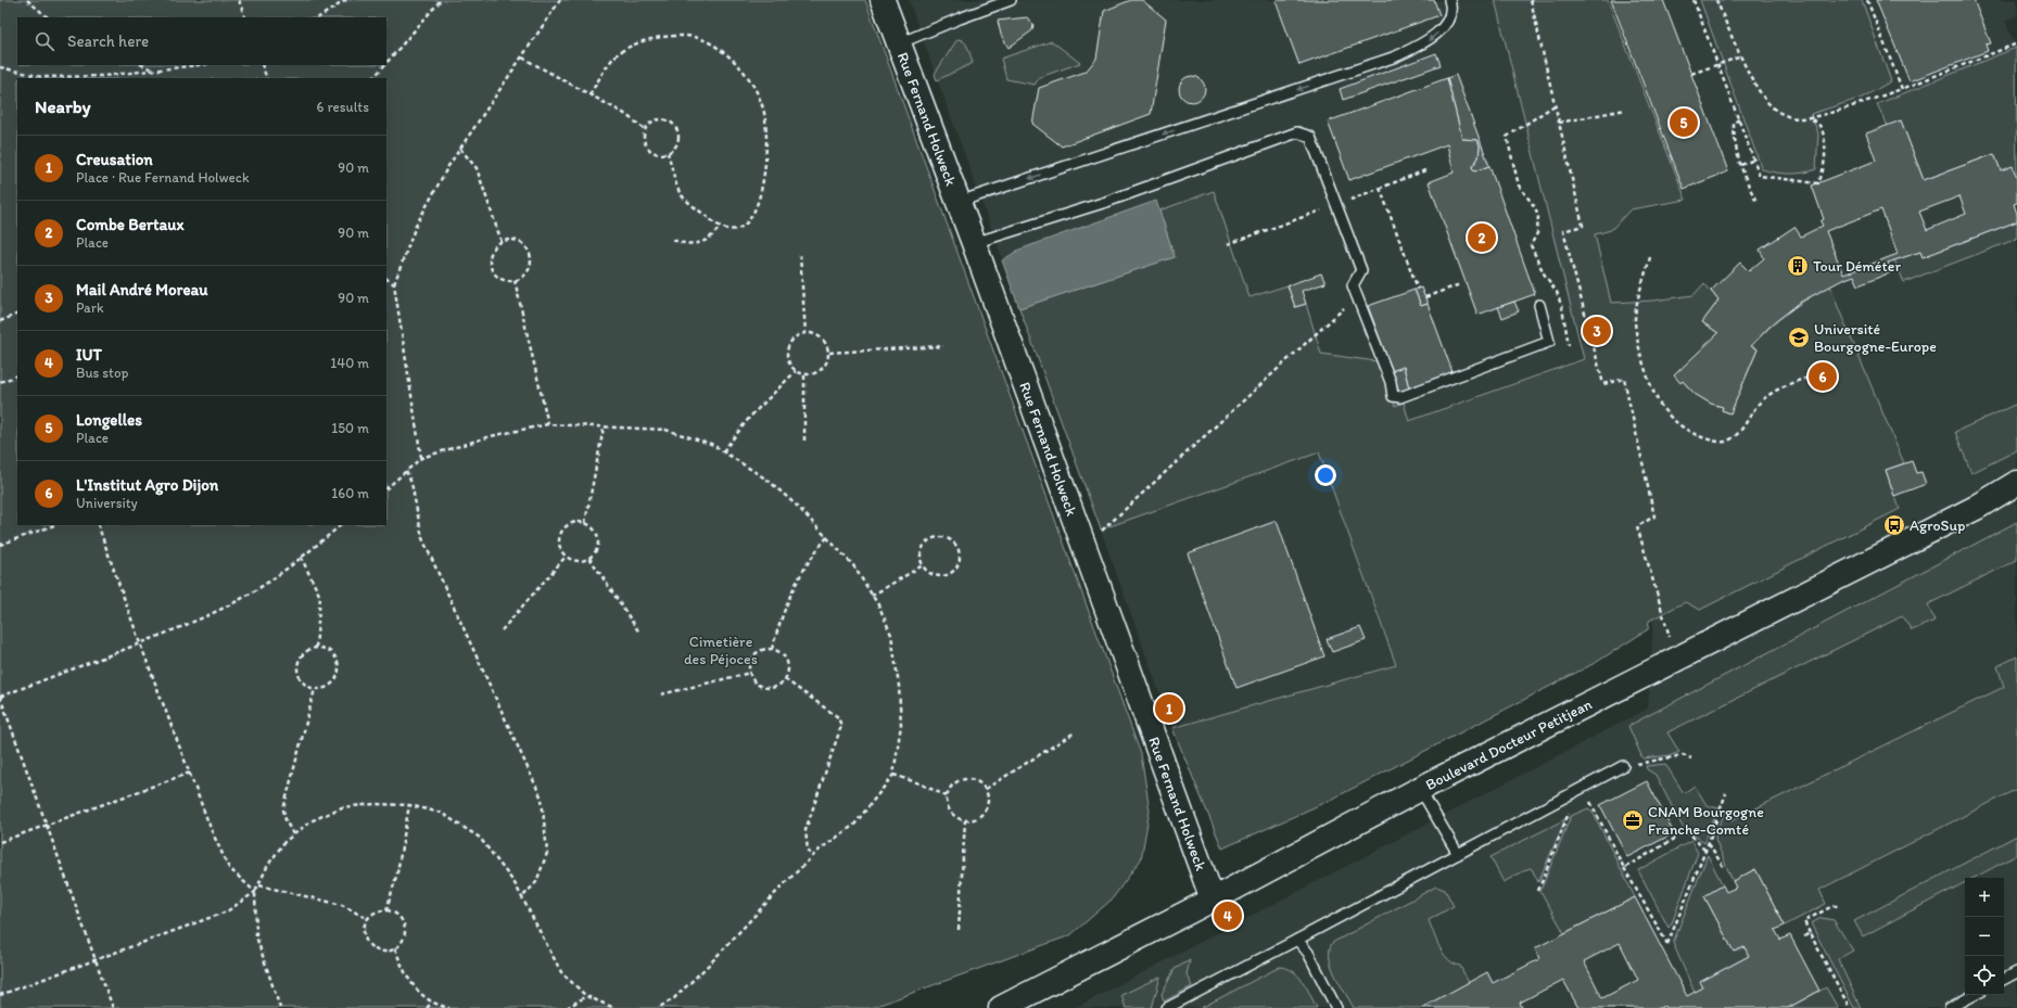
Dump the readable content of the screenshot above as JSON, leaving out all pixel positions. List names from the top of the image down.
{
  "streets": {
    "main road": ["Rue Fernand Holweck", "Boulevard Docteur Petitjean"]
  },
  "crossings": [
    ["Rue Fernand Holweck", "Boulevard Docteur Petitjean"]
  ],
  "parks": ["Cimetière des Péjoces"],
  "places": {
    "building": ["Tour Déméter"],
    "school or university": ["Université Bourgogne-Europe"],
    "bus stop": ["AgroSup"],
    "office": ["CNAM Bourgogne Franche-Comté"]
  },
  "page": {
    "search": "Search here",
    "heading": ["Nearby", "6 results"],
    "pins": [
      "5",
      "2",
      "3",
      "6",
      "1",
      "4"
    ],
    "list": [
      {
        "mark": "1",
        "name": "Creusation",
        "note": "Place · Rue Fernand Holweck",
        "value": "90 m"
      },
      {
        "mark": "2",
        "name": "Combe Bertaux",
        "note": "Place",
        "value": "90 m"
      },
      {
        "mark": "3",
        "name": "Mail André Moreau",
        "note": "Park",
        "value": "90 m"
      },
      {
        "mark": "4",
        "name": "IUT",
        "note": "Bus stop",
        "value": "140 m"
      },
      {
        "mark": "5",
        "name": "Longelles",
        "note": "Place",
        "value": "150 m"
      },
      {
        "mark": "6",
        "name": "L'Institut Agro Dijon",
        "note": "University",
        "value": "160 m"
      }
    ],
    "map_buttons": ["+", "−"]
  }
}
